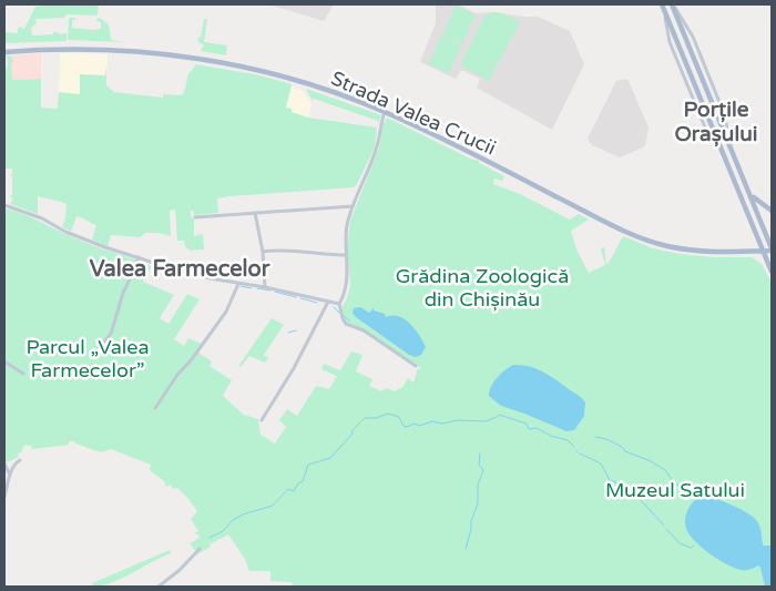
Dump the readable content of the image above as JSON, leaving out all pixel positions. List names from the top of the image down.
{
  "streets": {
    "main road": ["Strada Valea Crucii"]
  },
  "districts": ["Porțile Orașului", "Valea Farmecelor"],
  "parks": ["Grădina Zoologică din Chișinău", "Parcul „Valea Farmecelor”", "Muzeul Satului"]
}
